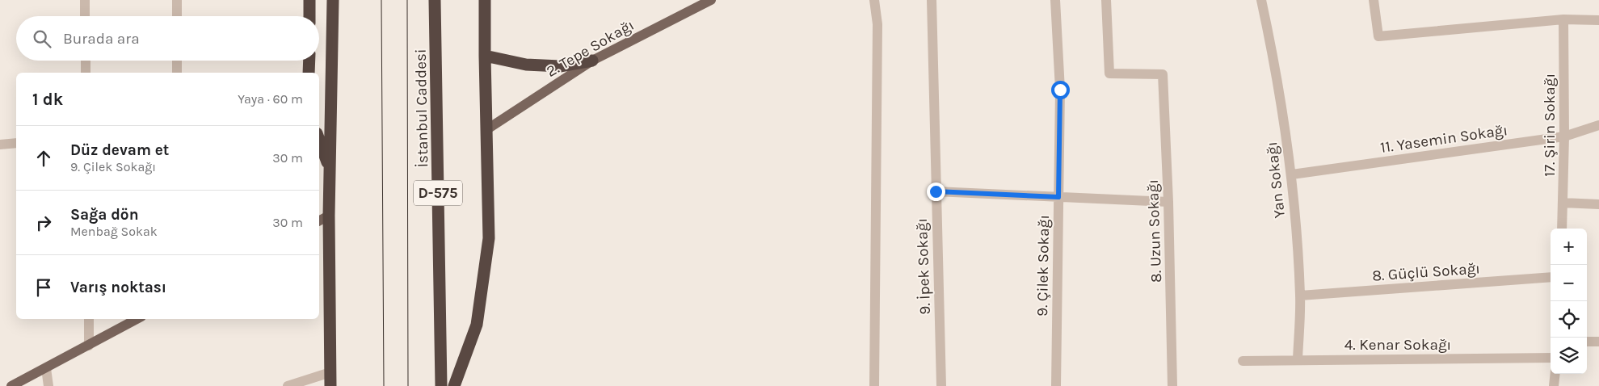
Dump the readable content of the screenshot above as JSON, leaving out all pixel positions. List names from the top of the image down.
{
  "streets": {
    "highway": ["İstanbul Caddesi", "D-575"],
    "main road": ["2. Tepe Sokağı"],
    "street": [
      "17. Şirin Sokağı",
      "11. Yasemin Sokağı",
      "Yan Sokağı",
      "8. Uzun Sokağı",
      "9. Çilek Sokağı",
      "9. İpek Sokağı",
      "8. Güçlü Sokağı",
      "4. Kenar Sokağı"
    ]
  },
  "crossings": [
    ["17. Şirin Sokağı", "11. Yasemin Sokağı"],
    ["11. Yasemin Sokağı", "Yan Sokağı"],
    ["Yan Sokağı", "8. Güçlü Sokağı"],
    ["Yan Sokağı", "4. Kenar Sokağı"]
  ],
  "page": {
    "search": "Burada ara",
    "heading": ["1 dk", "Yaya · 60 m"],
    "list": [
      ["Düz devam et", "9. Çilek Sokağı", "30 m"],
      ["Sağa dön", "Menbağ Sokak", "30 m"],
      "Varış noktası"
    ],
    "map_buttons": ["+", "−"]
  }
}
